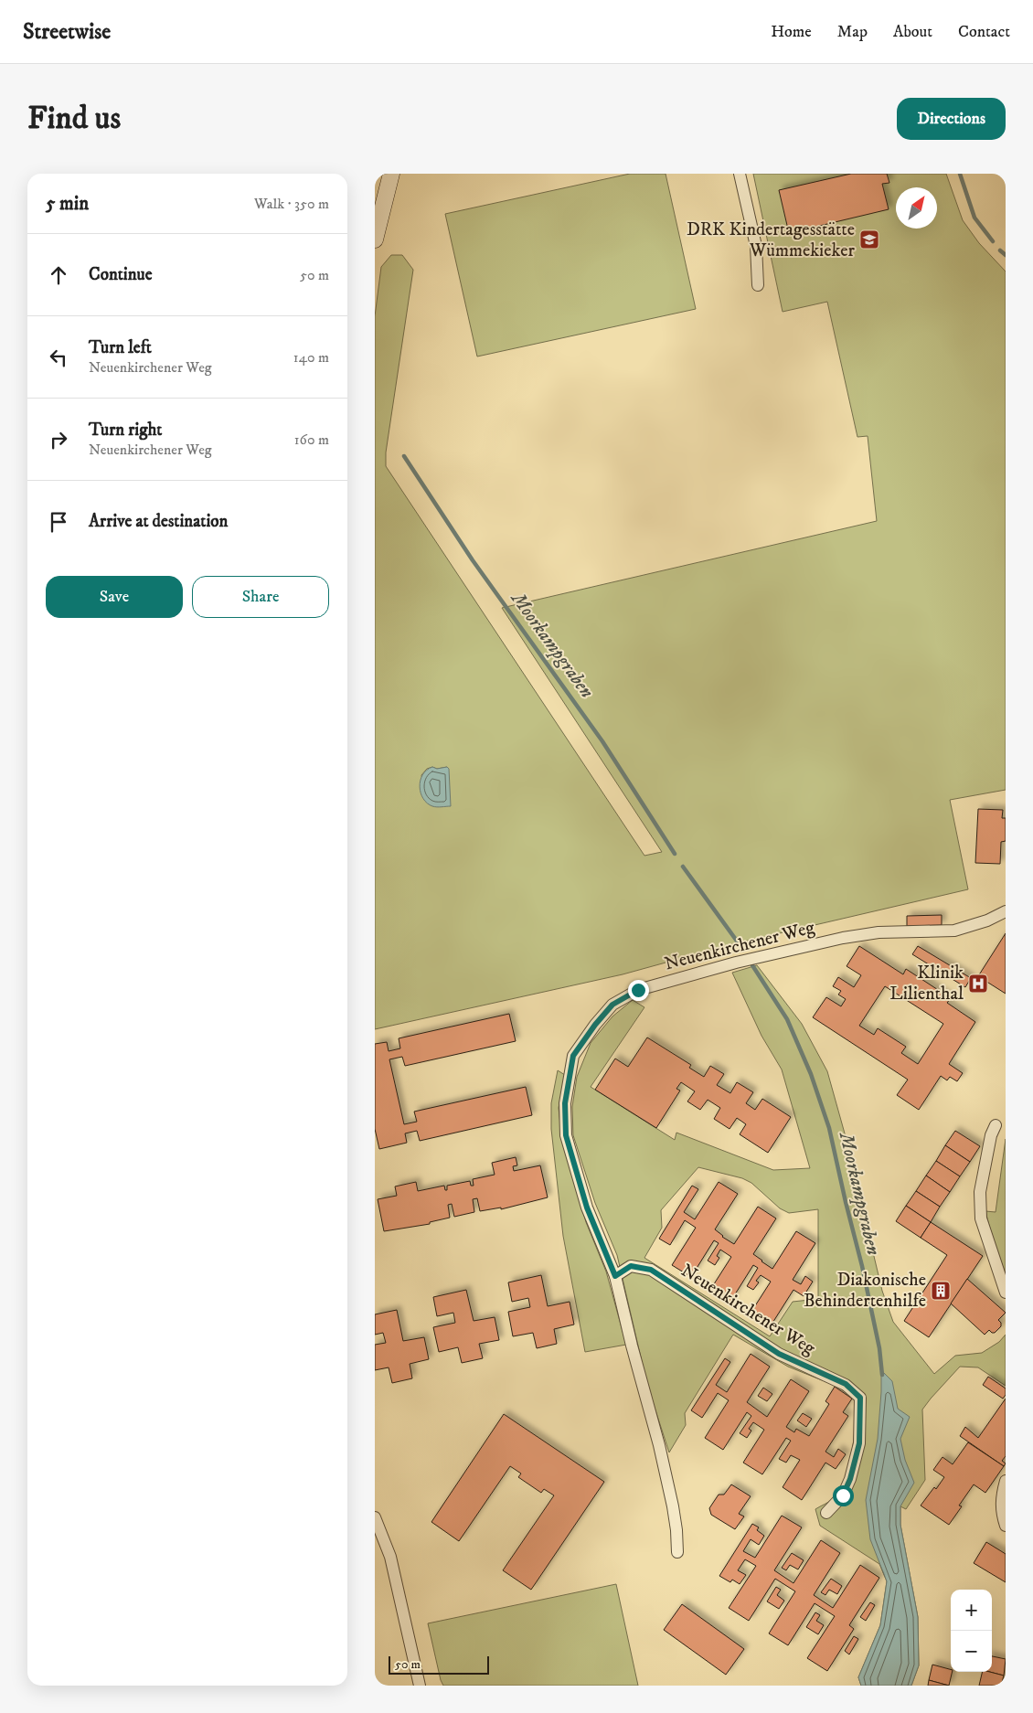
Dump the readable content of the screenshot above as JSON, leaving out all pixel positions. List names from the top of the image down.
{
  "streets": {
    "street": ["Neuenkirchener Weg"]
  },
  "water": ["Moorkampgraben"],
  "places": {
    "school or university": ["DRK Kindertagesstätte Wümmekieker"],
    "hospital": ["Klinik Lilienthal"],
    "building": ["Diakonische Behindertenhilfe"]
  },
  "scale_bar": "50 m",
  "north": "top right",
  "page": {
    "header": "Streetwise",
    "nav": [
      "Home",
      "Map",
      "About",
      "Contact"
    ],
    "buttons": [
      "Directions",
      ["Save", "Share"]
    ],
    "title": "Find us",
    "heading": ["5 min", "Walk · 350 m"],
    "list": [
      ["Continue", "50 m"],
      ["Turn left", "Neuenkirchener Weg", "140 m"],
      ["Turn right", "Neuenkirchener Weg", "160 m"],
      "Arrive at destination"
    ],
    "map_buttons": ["+", "−"],
    "scale": "50 m"
  }
}
